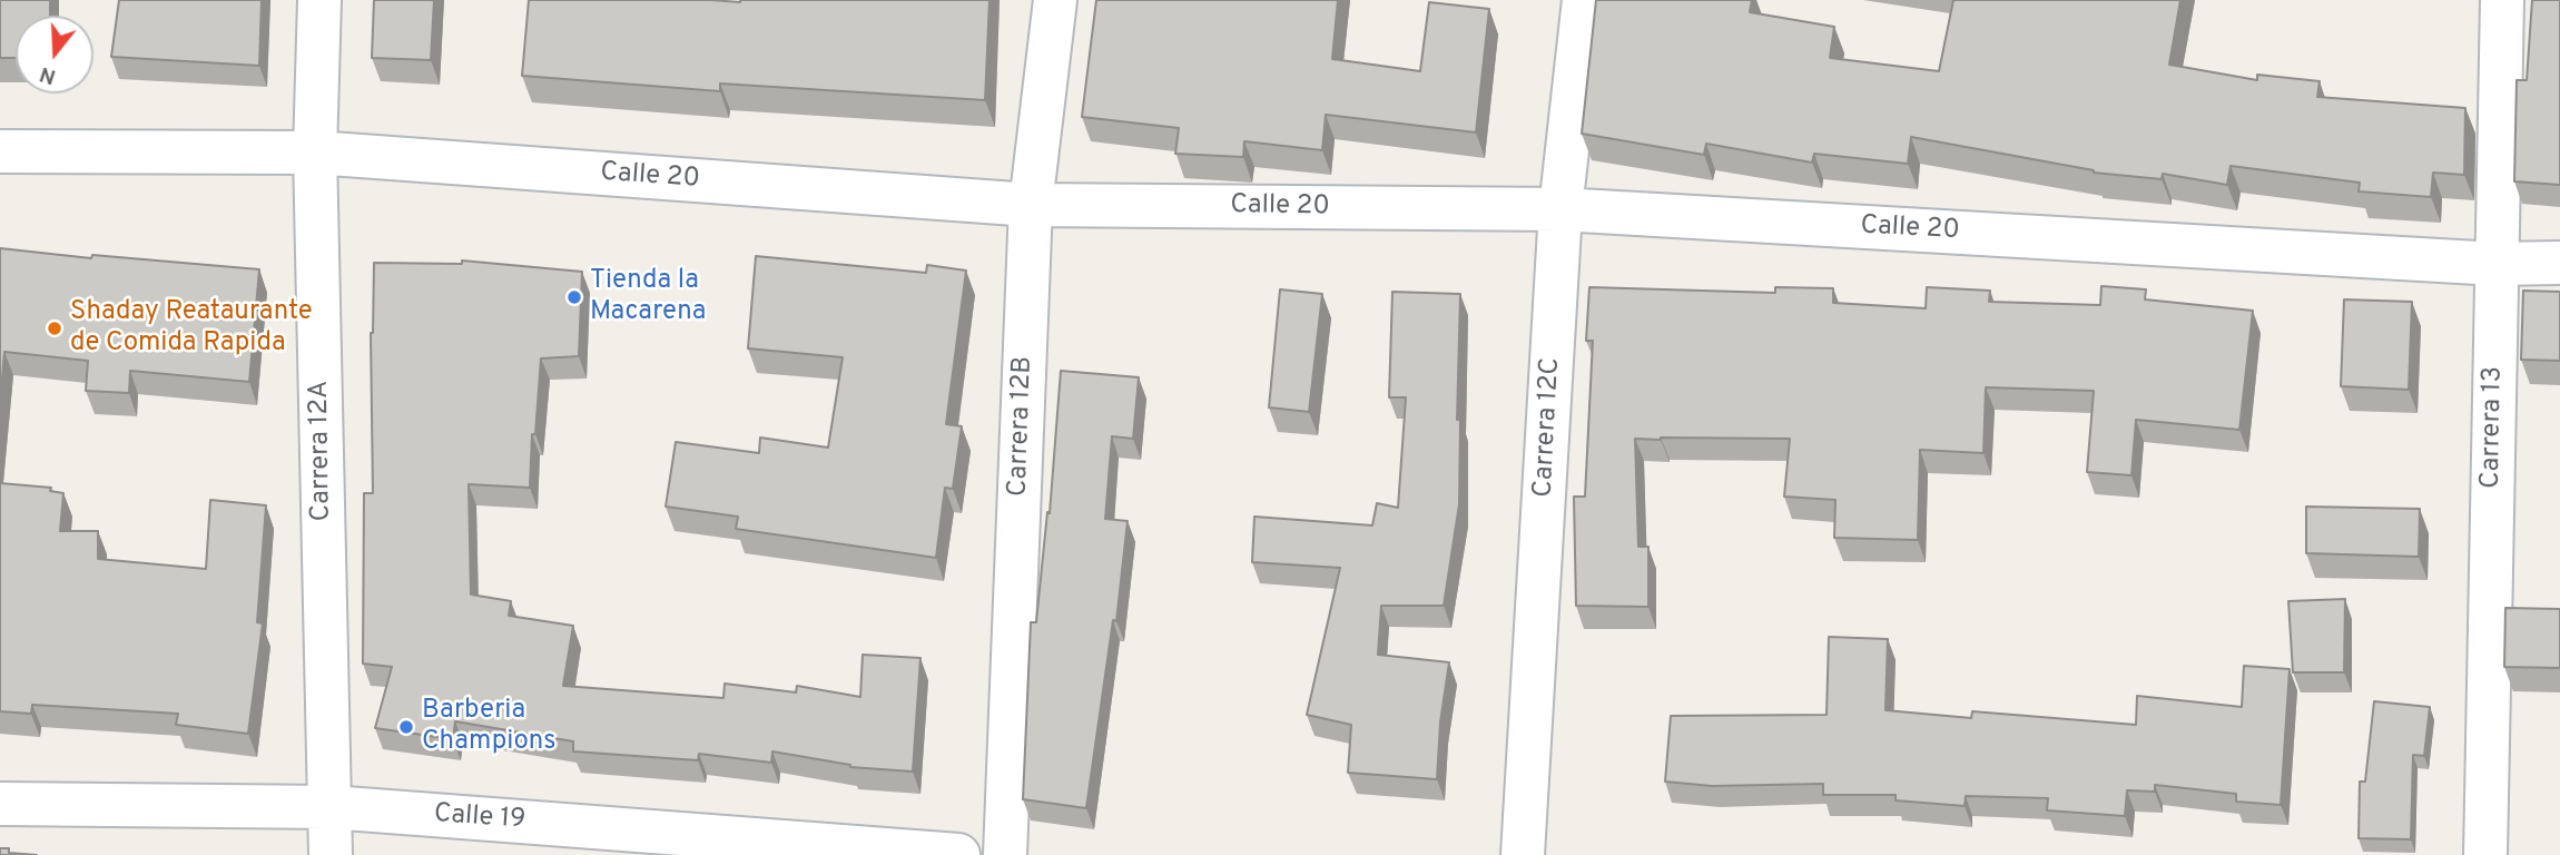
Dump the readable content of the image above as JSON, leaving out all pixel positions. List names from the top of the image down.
{
  "streets": {
    "street": [
      "Calle 20",
      "Carrera 12B",
      "Carrera 12C",
      "Carrera 13",
      "Carrera 12A",
      "Calle 19"
    ]
  },
  "crossings": [
    ["Calle 20", "Carrera 12B"],
    ["Calle 20", "Carrera 12C"],
    ["Calle 20", "Carrera 13"],
    ["Calle 20", "Carrera 12A"],
    ["Carrera 12A", "Calle 19"]
  ],
  "places": ["Tienda la Macarena", "Shaday Reataurante de Comida Rapida", "Barberia Champions"],
  "north": "bottom"
}
